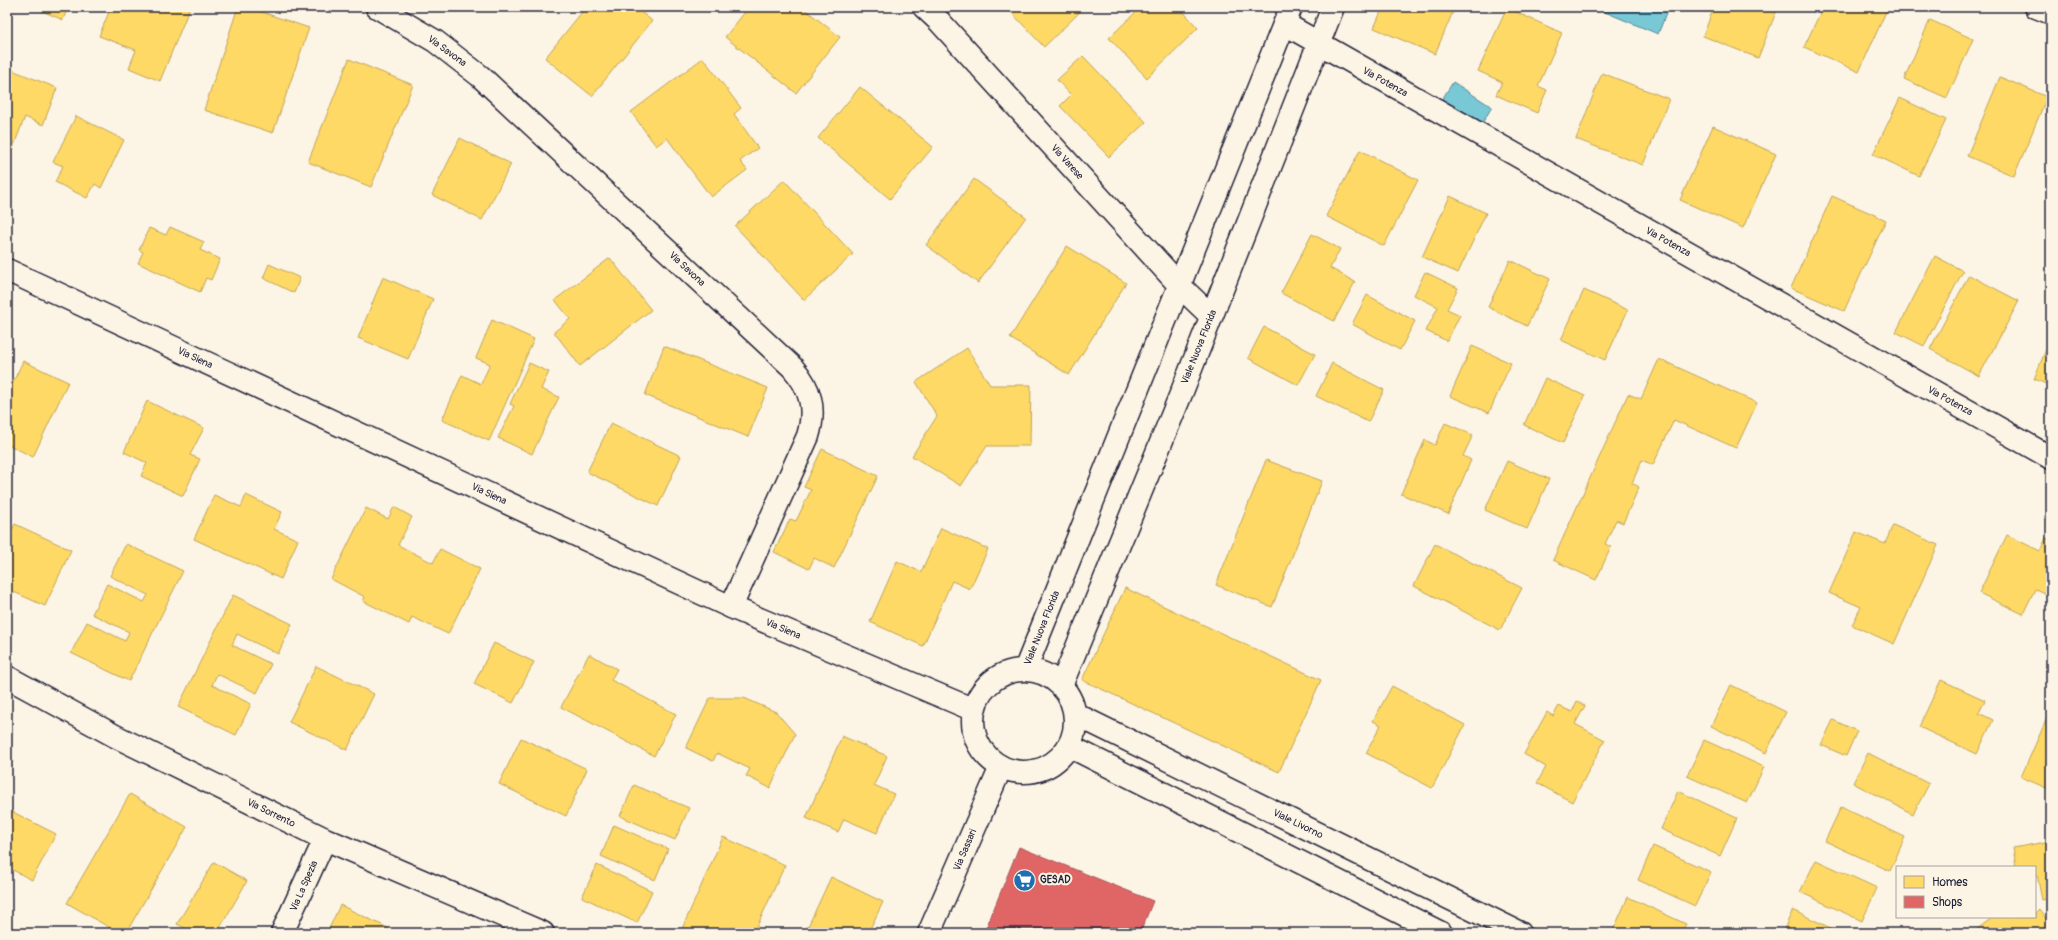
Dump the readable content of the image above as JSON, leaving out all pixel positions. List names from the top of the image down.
{
  "streets": {
    "street": [
      "Via Savona",
      "Via Potenza",
      "Via Varese",
      "Viale Nuova Florida",
      "Via Siena",
      "Via Sorrento",
      "Viale Livorno",
      "Via Sassari",
      "Via La Spezia"
    ]
  },
  "crossings": [
    ["Via Savona", "Via Siena"],
    ["Via Potenza", "Viale Nuova Florida"],
    ["Via Varese", "Viale Nuova Florida"],
    ["Viale Nuova Florida", "Via Siena"],
    ["Viale Nuova Florida", "Viale Livorno"],
    ["Viale Nuova Florida", "Via Sassari"],
    ["Via Siena", "Viale Livorno"],
    ["Via Siena", "Via Sassari"],
    ["Via Sorrento", "Via La Spezia"],
    ["Viale Livorno", "Via Sassari"]
  ],
  "places": {
    "supermarket": ["GESAD"]
  },
  "legend": ["Homes", "Shops"]
}
